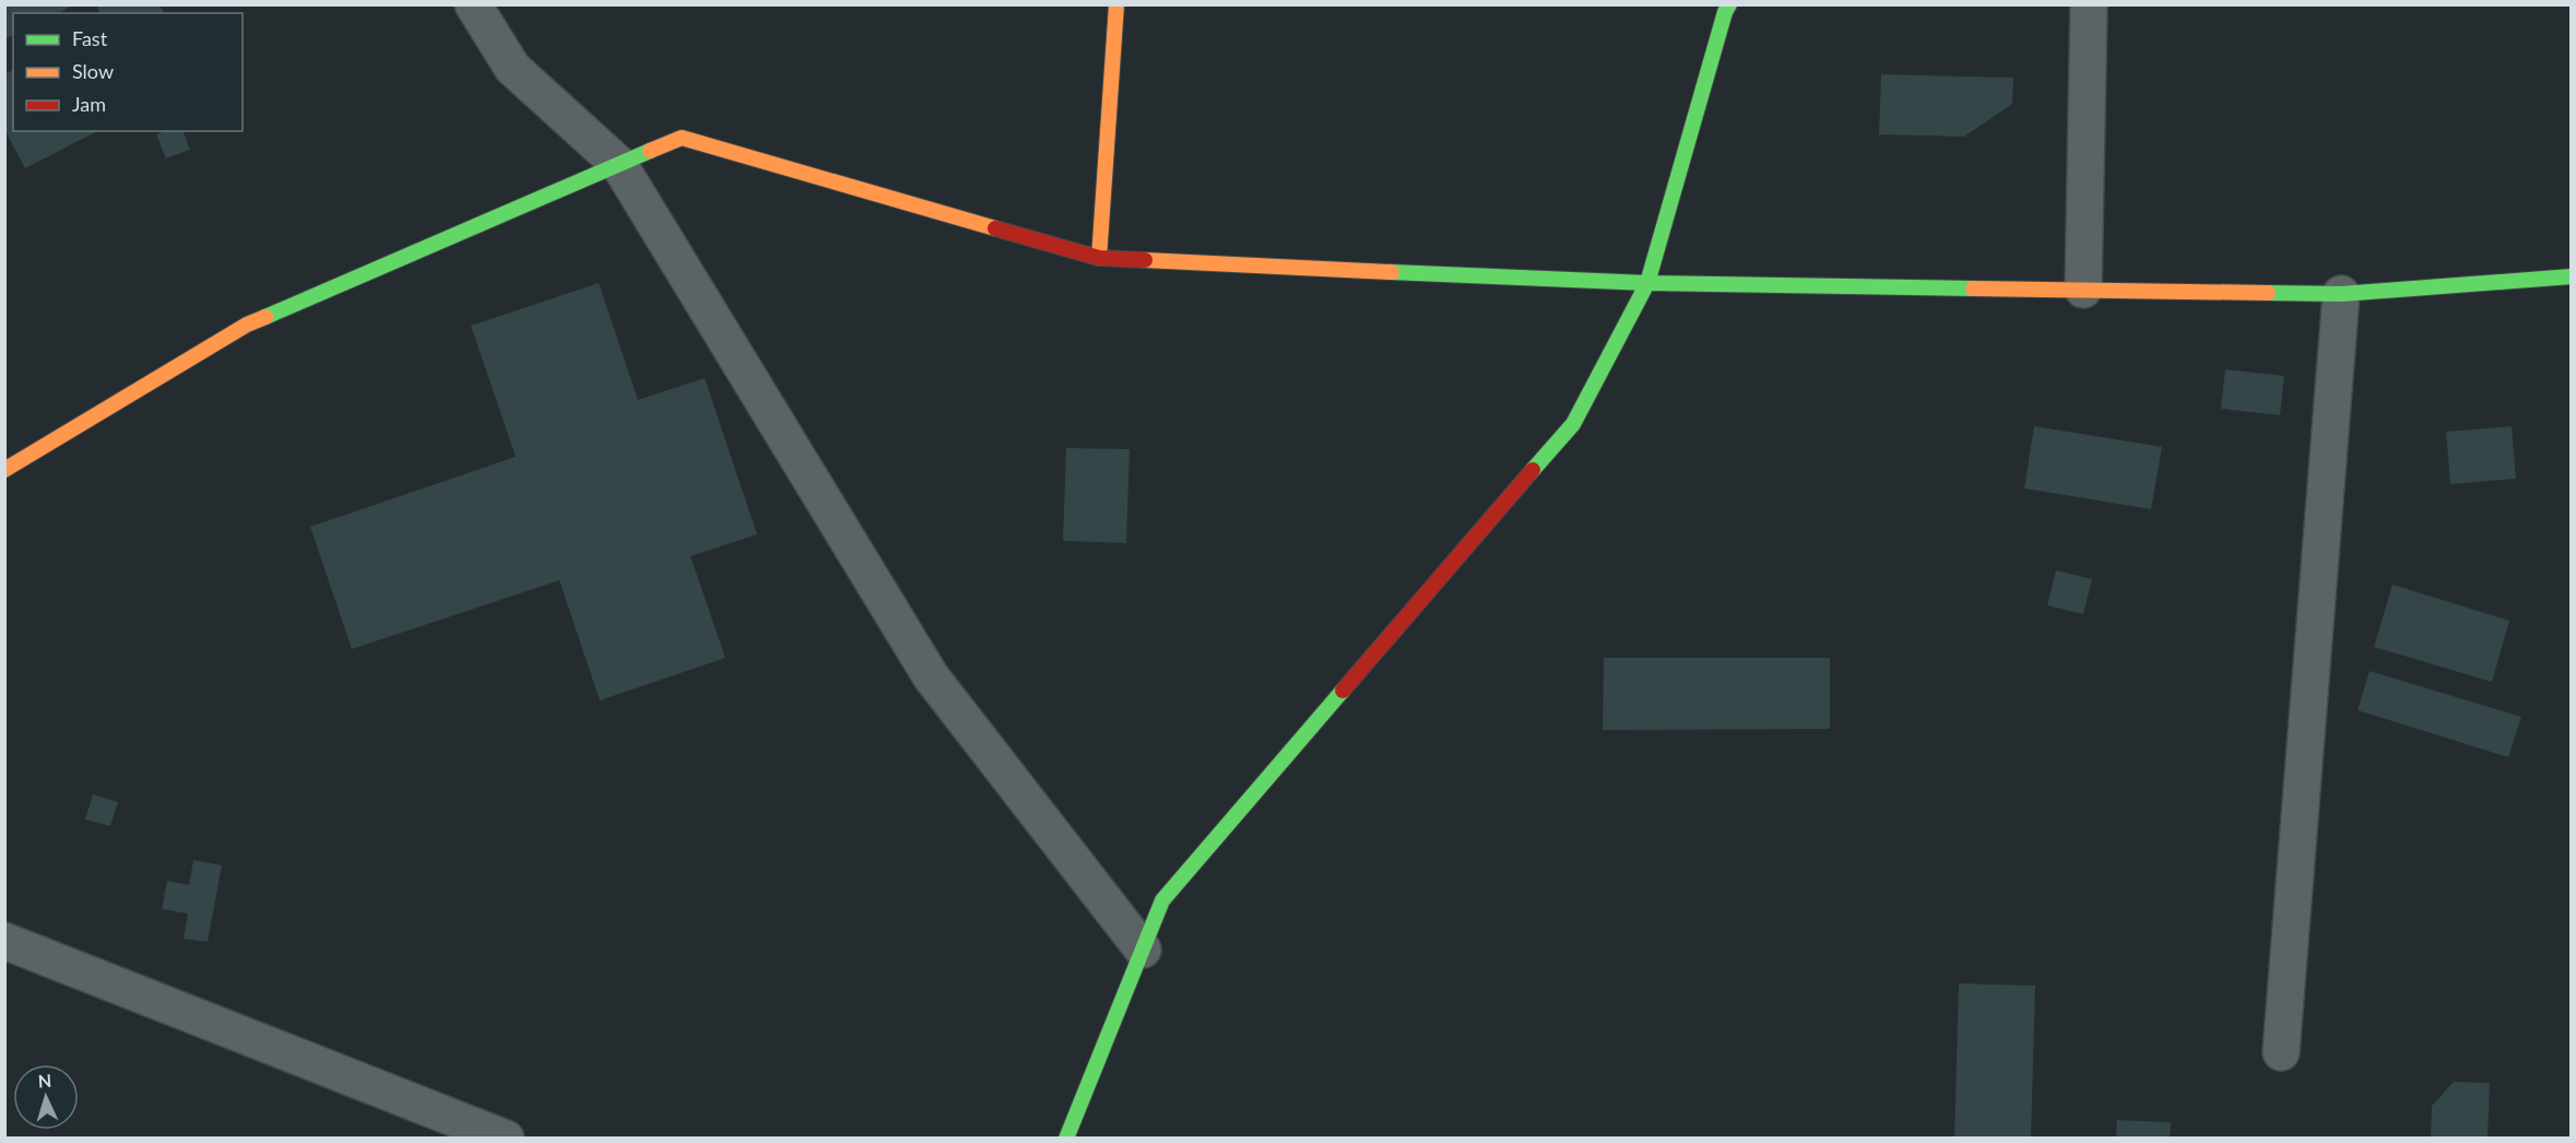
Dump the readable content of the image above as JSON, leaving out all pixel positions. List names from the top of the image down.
{
  "legend": ["Fast", "Slow", "Jam"],
  "north": "top"
}
